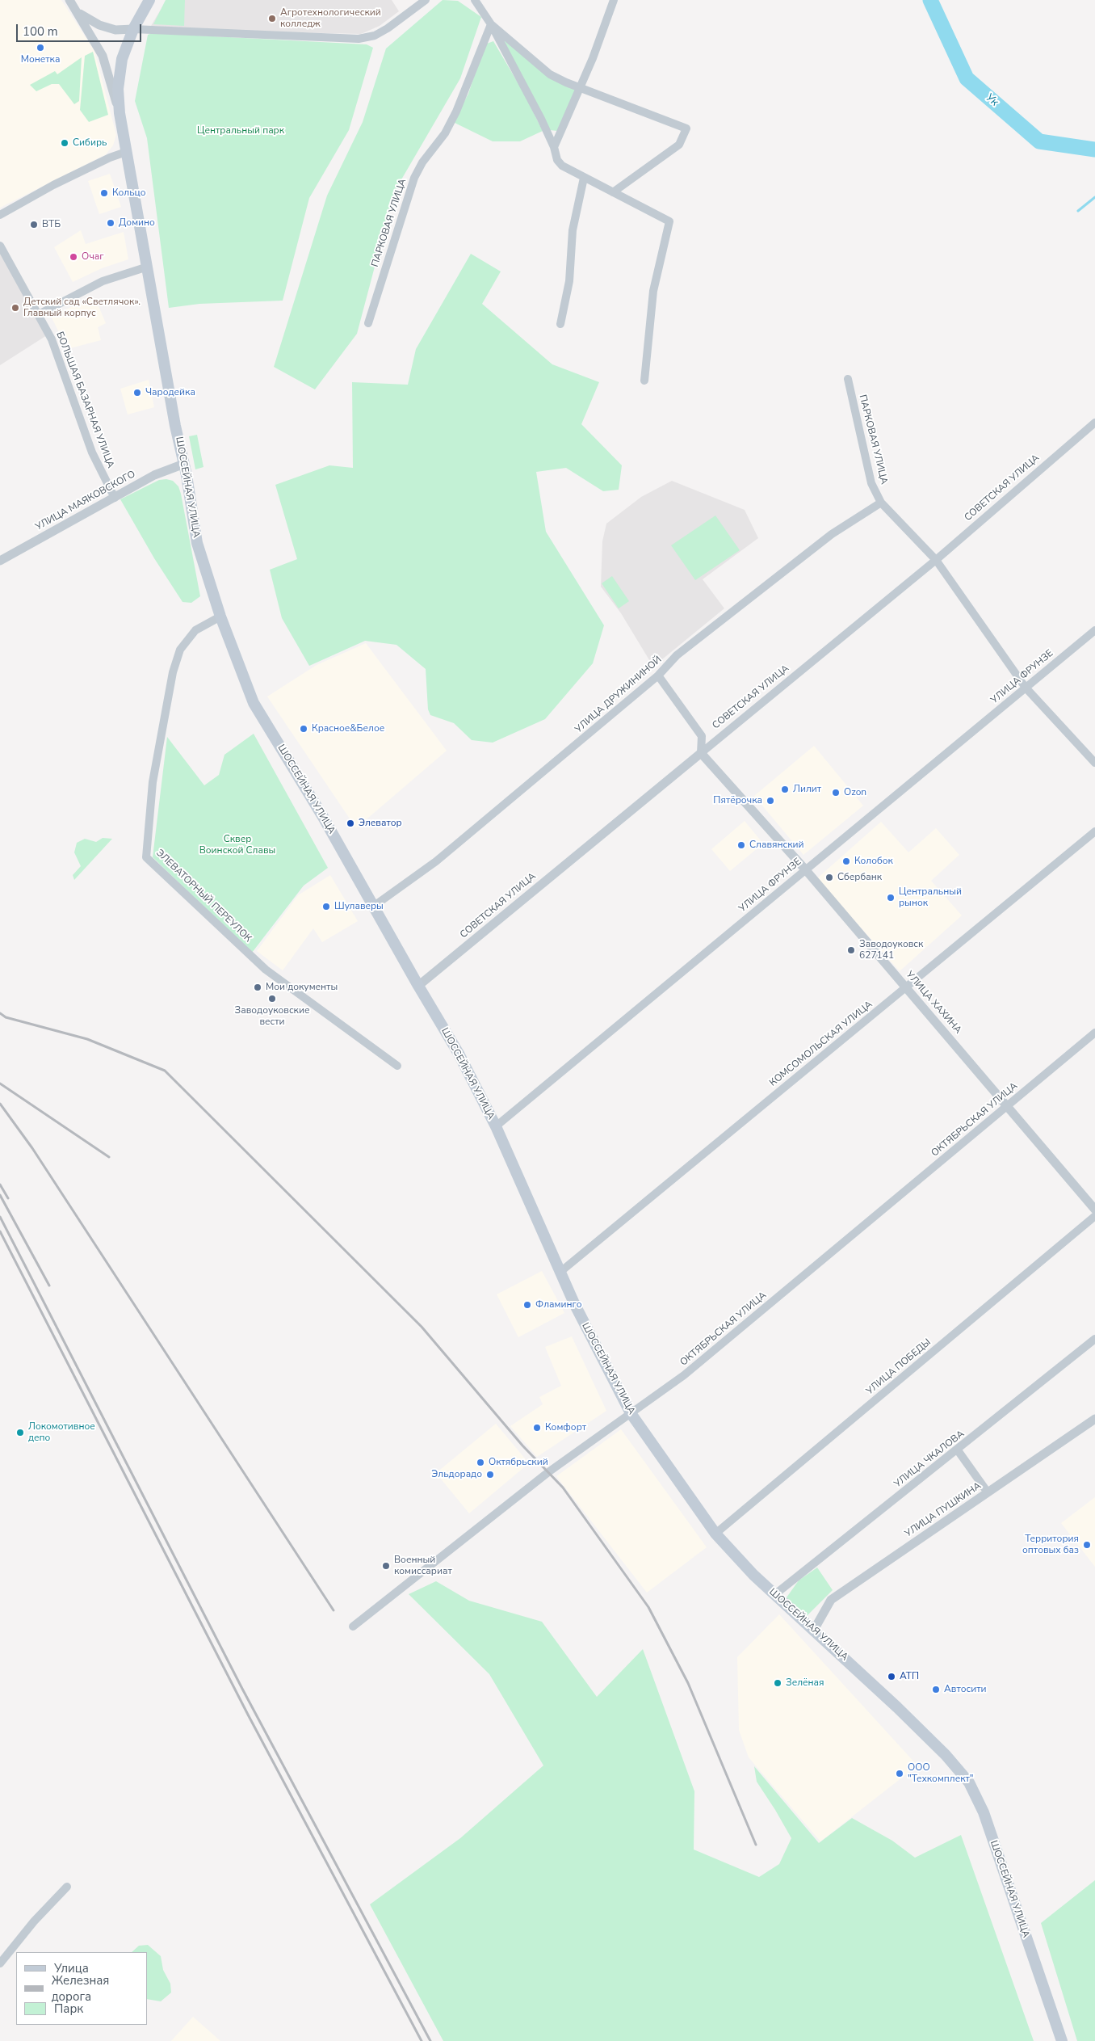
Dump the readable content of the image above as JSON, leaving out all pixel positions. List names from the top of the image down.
{
  "streets": {
    "main road": ["ШОССЕЙНАЯ УЛИЦА"],
    "street": [
      "ПАРКОВАЯ УЛИЦА",
      "БОЛЬШАЯ БАЗАРНАЯ УЛИЦА",
      "СОВЕТСКАЯ УЛИЦА",
      "УЛИЦА МАЯКОВСКОГО",
      "УЛИЦА ФРУНЗЕ",
      "УЛИЦА ДРУЖИНИНОЙ",
      "ЭЛЕВАТОРНЫЙ ПЕРЕУЛОК",
      "УЛИЦА ХАХИНА",
      "КОМСОМОЛЬСКАЯ УЛИЦА",
      "ОКТЯБРЬСКАЯ УЛИЦА",
      "УЛИЦА ПОБЕДЫ",
      "УЛИЦА ЧКАЛОВА",
      "УЛИЦА ПУШКИНА"
    ]
  },
  "crossings": [
    ["ПАРКОВАЯ УЛИЦА", "СОВЕТСКАЯ УЛИЦА"],
    ["ПАРКОВАЯ УЛИЦА", "УЛИЦА ФРУНЗЕ"],
    ["ПАРКОВАЯ УЛИЦА", "УЛИЦА ДРУЖИНИНОЙ"],
    ["БОЛЬШАЯ БАЗАРНАЯ УЛИЦА", "УЛИЦА МАЯКОВСКОГО"],
    ["ШОССЕЙНАЯ УЛИЦА", "СОВЕТСКАЯ УЛИЦА"],
    ["ШОССЕЙНАЯ УЛИЦА", "УЛИЦА МАЯКОВСКОГО"],
    ["ШОССЕЙНАЯ УЛИЦА", "УЛИЦА ФРУНЗЕ"],
    ["ШОССЕЙНАЯ УЛИЦА", "УЛИЦА ДРУЖИНИНОЙ"],
    ["ШОССЕЙНАЯ УЛИЦА", "ЭЛЕВАТОРНЫЙ ПЕРЕУЛОК"],
    ["ШОССЕЙНАЯ УЛИЦА", "КОМСОМОЛЬСКАЯ УЛИЦА"],
    ["ШОССЕЙНАЯ УЛИЦА", "ОКТЯБРЬСКАЯ УЛИЦА"],
    ["ШОССЕЙНАЯ УЛИЦА", "УЛИЦА ПОБЕДЫ"],
    ["ШОССЕЙНАЯ УЛИЦА", "УЛИЦА ЧКАЛОВА"],
    ["ШОССЕЙНАЯ УЛИЦА", "УЛИЦА ПУШКИНА"],
    ["СОВЕТСКАЯ УЛИЦА", "УЛИЦА ХАХИНА"],
    ["УЛИЦА ФРУНЗЕ", "УЛИЦА ХАХИНА"],
    ["УЛИЦА ХАХИНА", "КОМСОМОЛЬСКАЯ УЛИЦА"],
    ["УЛИЦА ХАХИНА", "ОКТЯБРЬСКАЯ УЛИЦА"]
  ],
  "water": ["Ук"],
  "parks": ["Центральный парк", "Сквер Воинской Славы"],
  "places": [
    "Агротехнологический колледж",
    "Монетка",
    "Сибирь",
    "Кольцо",
    "Домино",
    "ВТБ",
    "Очаг",
    "Детский сад «Светлячок». Главный корпус",
    "Чародейка",
    "Красное&Белое",
    "Лилит",
    "Ozon",
    "Пятёрочка",
    "Элеватор",
    "Славянский",
    "Колобок",
    "Сбербанк",
    "Центральный рынок",
    "Шулаверы",
    "Заводоуковск 627141",
    "Мои документы",
    "Заводоуковские вести",
    "Фламинго",
    "Комфорт",
    "Локомотивное депо",
    "Октябрьский",
    "Эльдорадо",
    "Территория оптовых баз",
    "Военный комиссариат",
    "АТП",
    "Зелёная",
    "Автосити",
    "ООО \"Техкомплект\""
  ],
  "legend": ["Улица", "Железная дорога", "Парк"],
  "scale_bar": "100 m"
}
